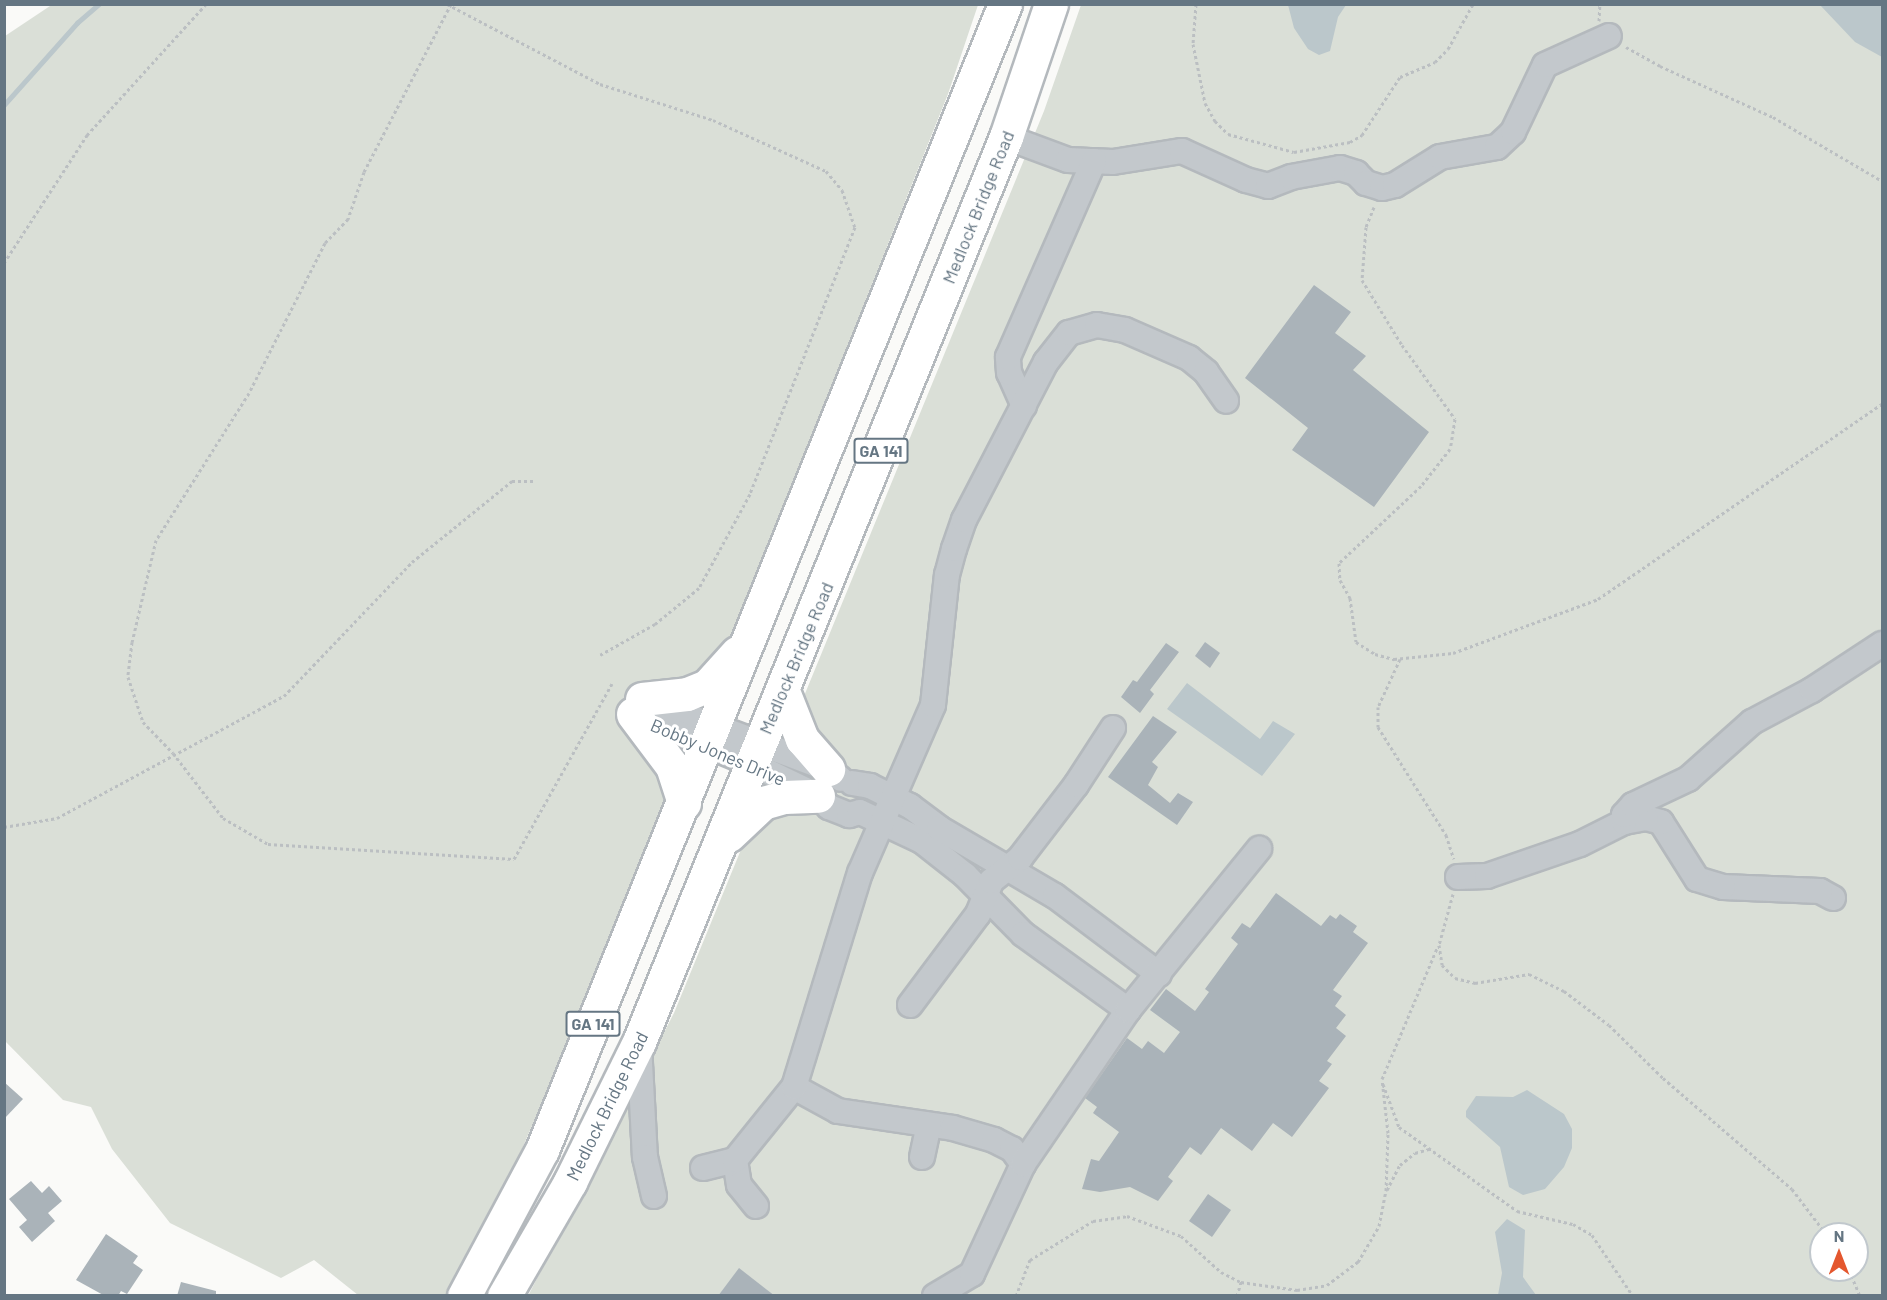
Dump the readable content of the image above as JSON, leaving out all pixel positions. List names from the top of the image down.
{
  "streets": {
    "highway": ["Medlock Bridge Road", "GA 141"],
    "lane": ["Bobby Jones Drive"]
  },
  "crossings": [
    ["Medlock Bridge Road", "Bobby Jones Drive"],
    ["GA 141", "Bobby Jones Drive"]
  ],
  "north": "top"
}
